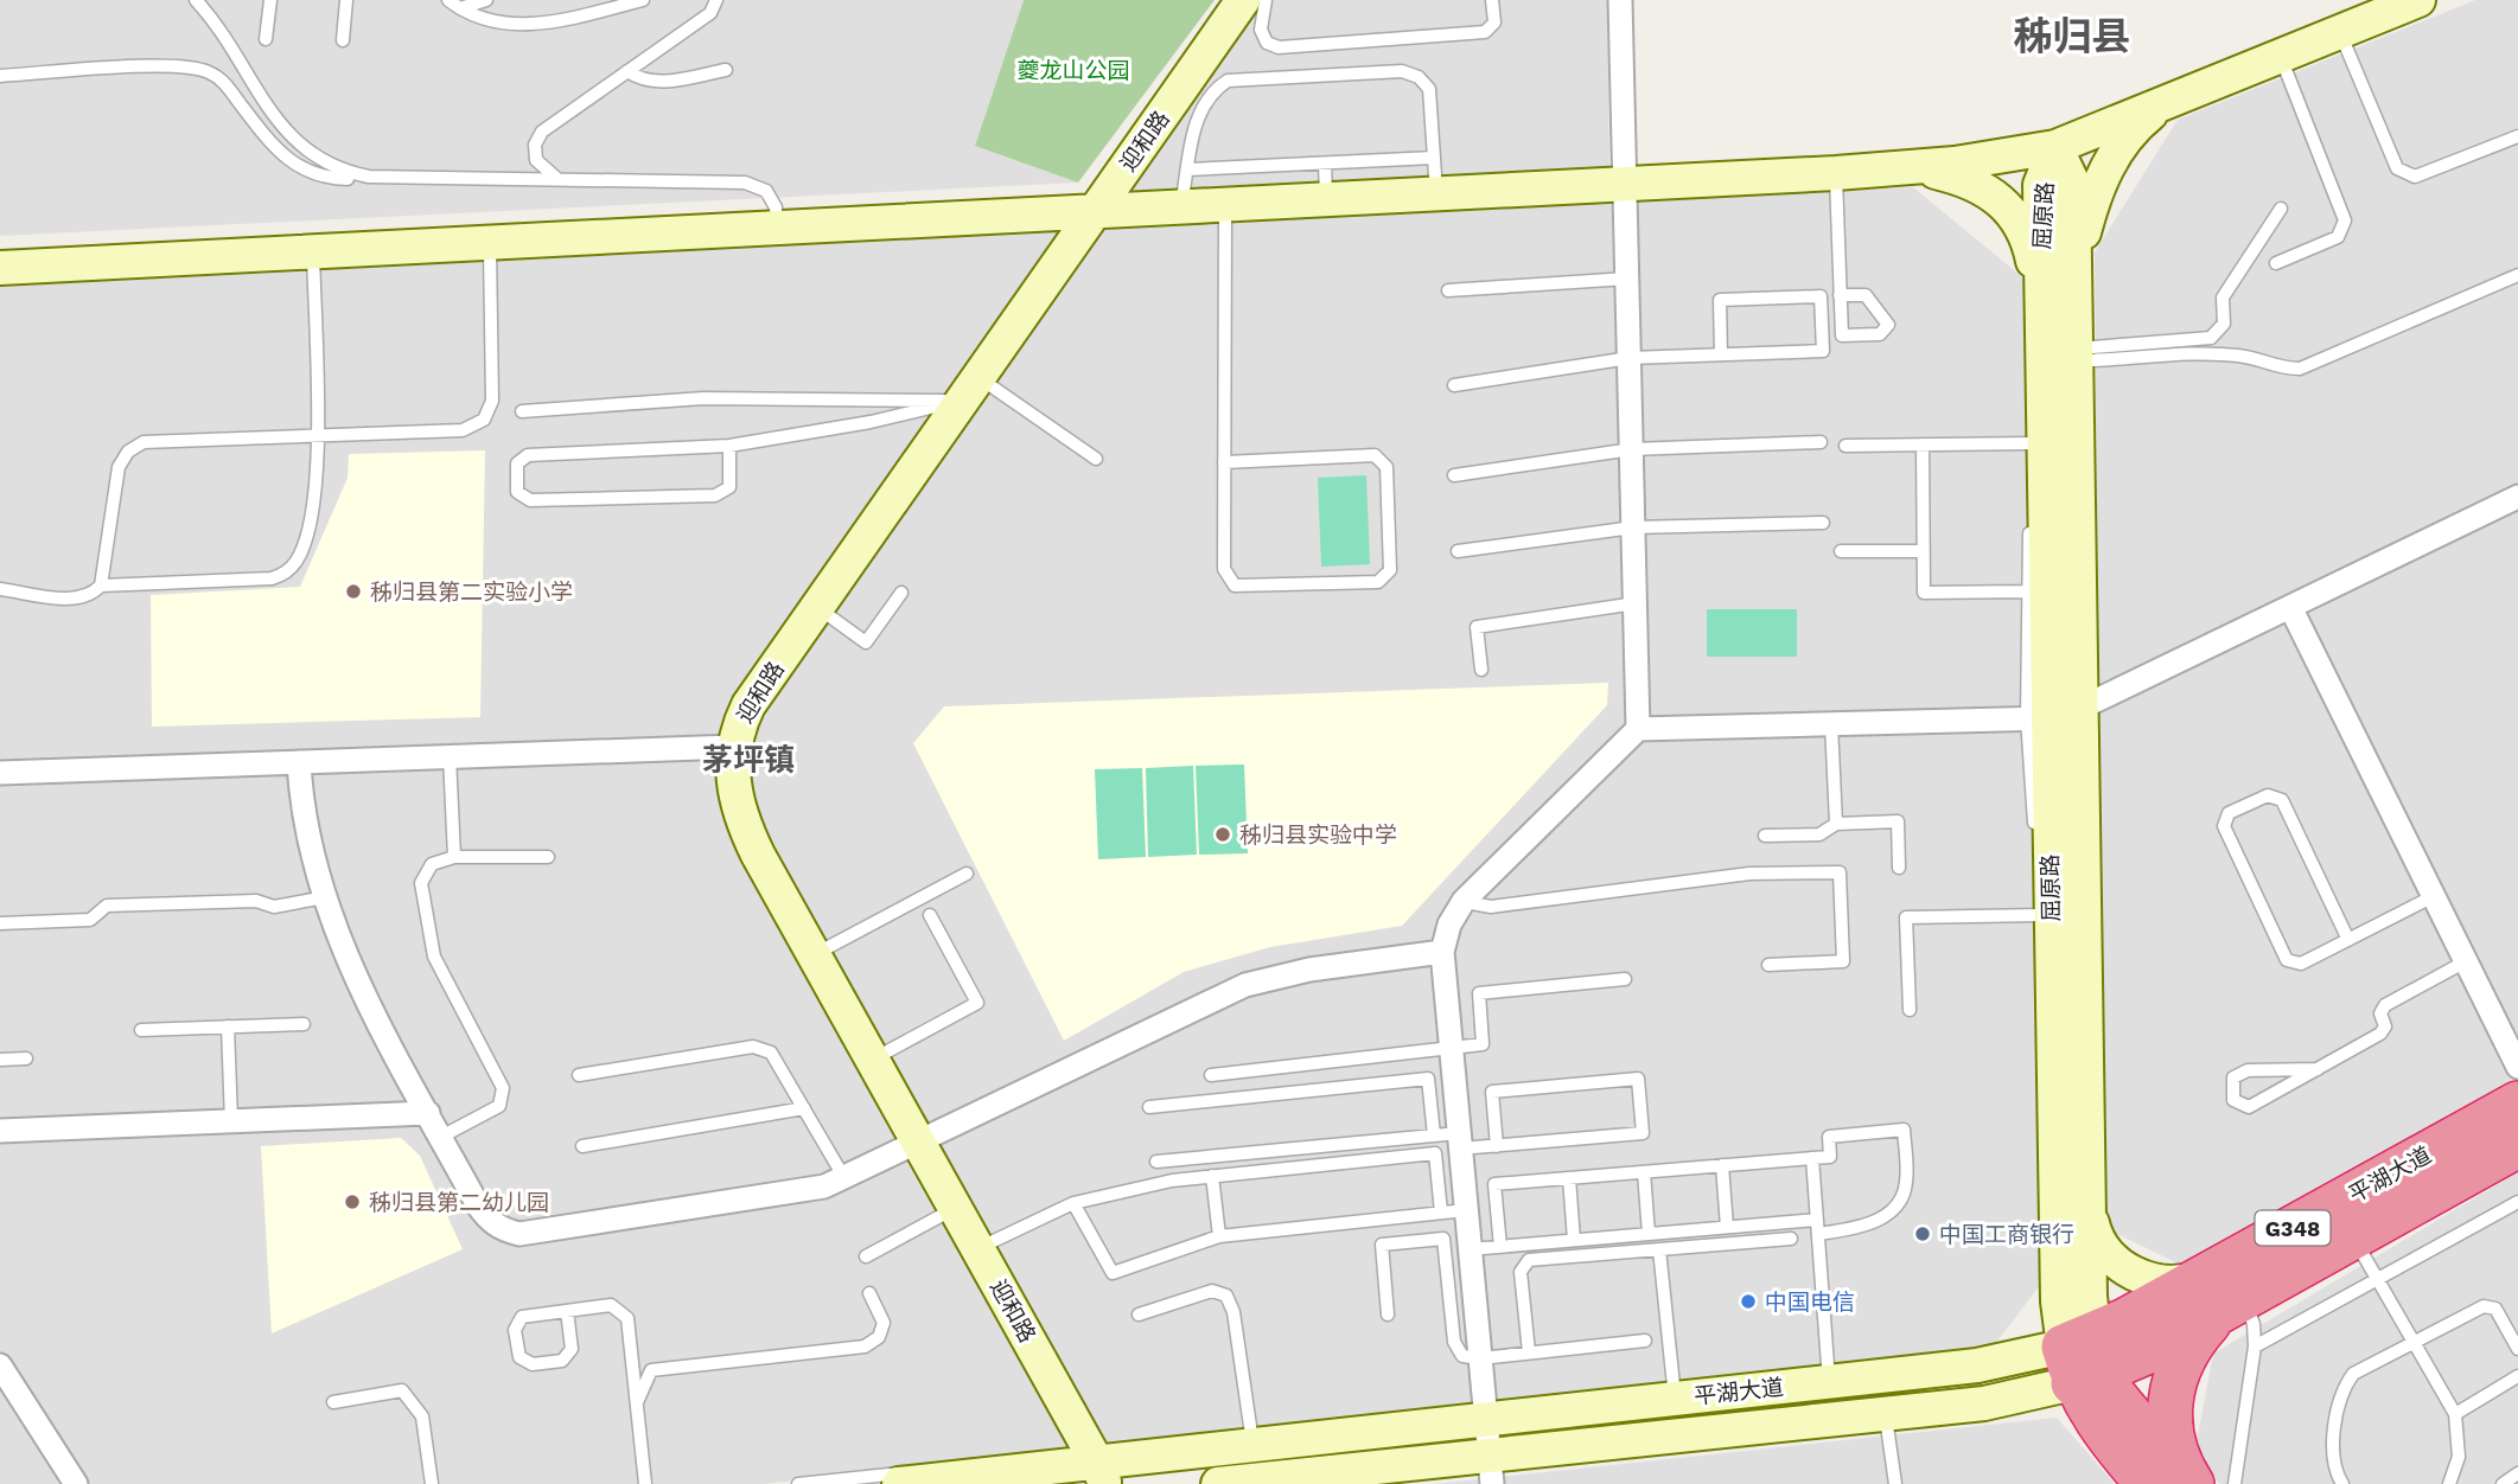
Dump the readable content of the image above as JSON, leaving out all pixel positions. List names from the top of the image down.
{
  "streets": {
    "highway": ["屈原路", "平湖大道", "G348"],
    "main road": ["迎和路"]
  },
  "crossings": [
    ["迎和路", "平湖大道"],
    ["屈原路", "平湖大道"]
  ],
  "districts": ["秭归县", "茅坪镇"],
  "parks": ["夔龙山公园"],
  "places": [
    "秭归县第二实验小学",
    "秭归县实验中学",
    "秭归县第二幼儿园",
    "中国工商银行",
    "中国电信"
  ]
}
